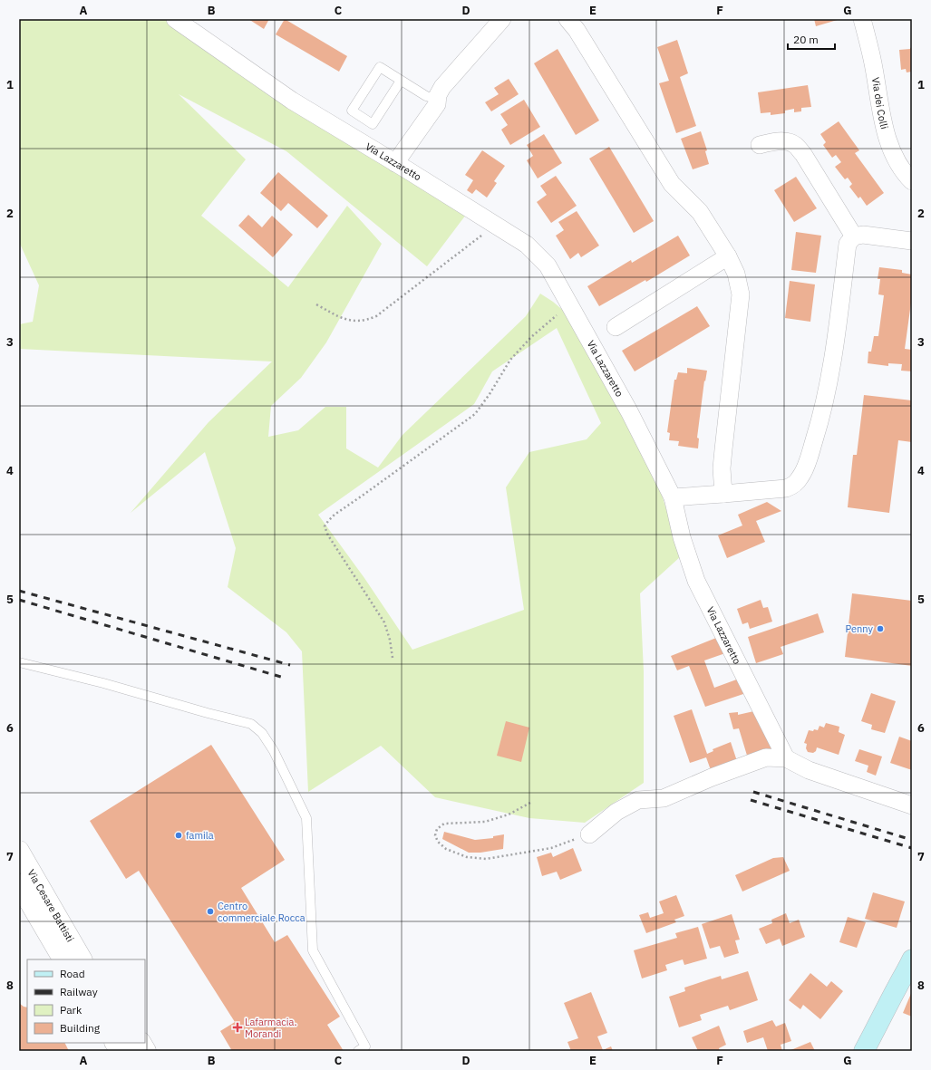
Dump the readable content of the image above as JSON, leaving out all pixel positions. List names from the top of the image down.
{
  "streets": {
    "street": ["Via dei Colli", "Via Lazzaretto", "Via Cesare Battisti"]
  },
  "places": {
    "other": ["Penny", "famila", "Centro commerciale Rocca"],
    "health": ["Lafarmacia. Morandi"]
  },
  "legend": [
    "Road",
    "Railway",
    "Park",
    "Building"
  ],
  "scale_bar": "20 m",
  "grid": {
    "columns": [
      "A",
      "B",
      "C",
      "D",
      "E",
      "F",
      "G"
    ],
    "rows": [
      "1",
      "2",
      "3",
      "4",
      "5",
      "6",
      "7",
      "8"
    ]
  }
}
